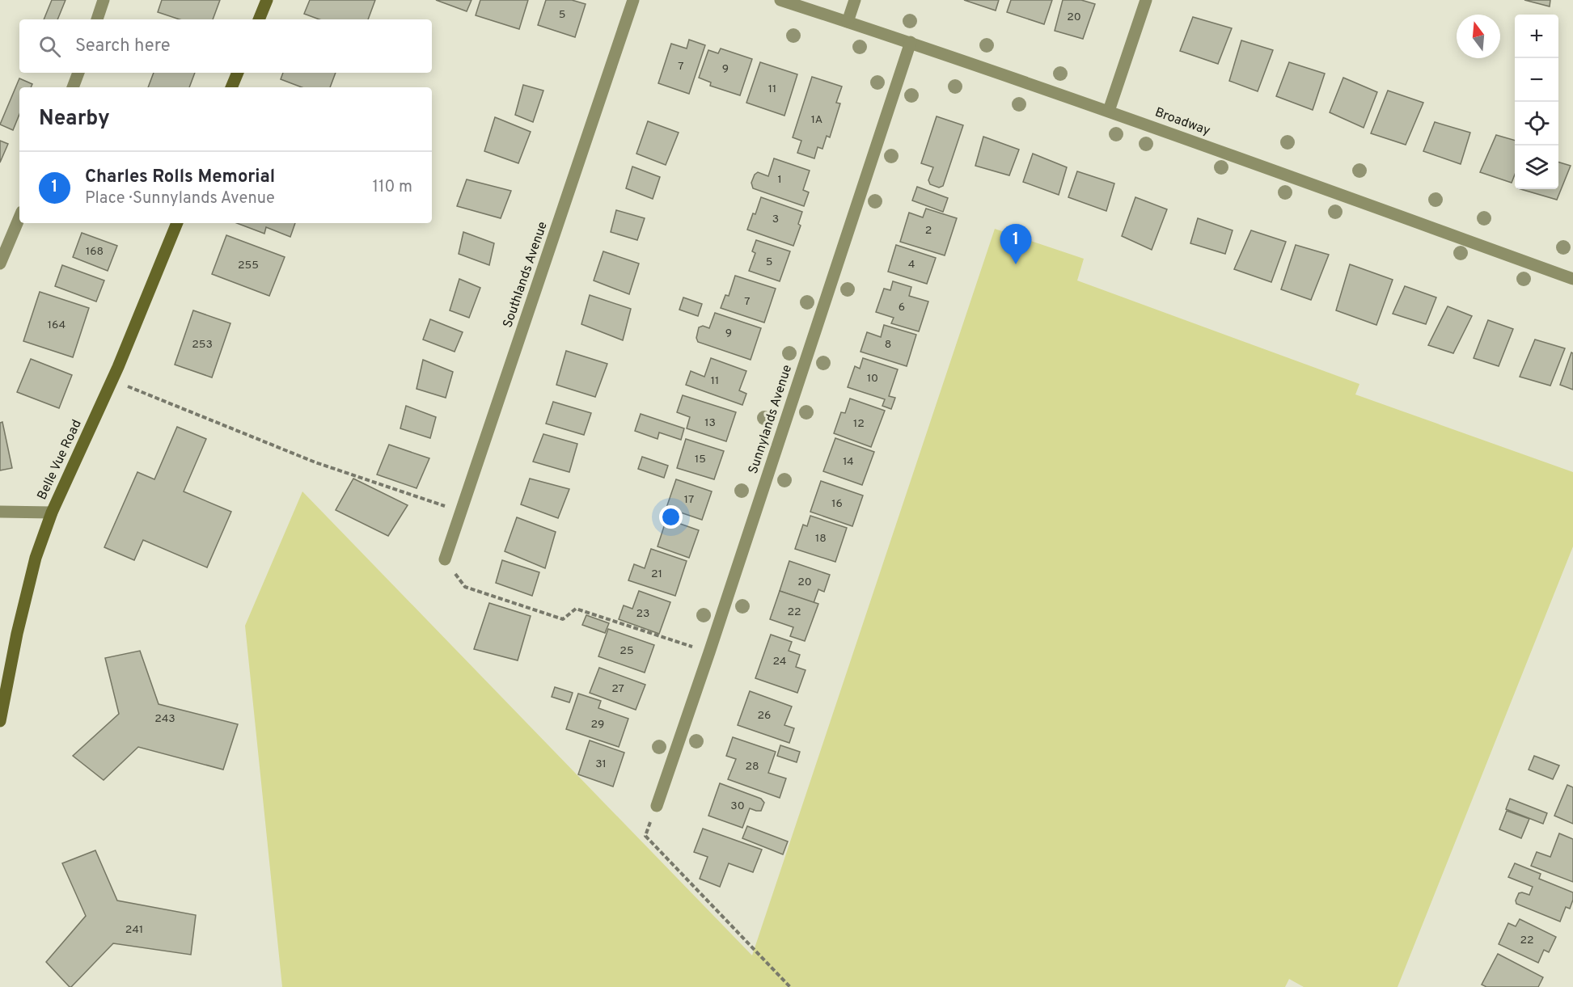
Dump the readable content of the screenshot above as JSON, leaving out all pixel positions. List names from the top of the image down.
{
  "streets": {
    "main road": ["Belle Vue Road"],
    "street": ["Broadway", "Southlands Avenue", "Sunnylands Avenue"]
  },
  "crossings": [
    ["Broadway", "Sunnylands Avenue"]
  ],
  "house_numbers": [
    "5",
    "20",
    "7",
    "9",
    "11",
    "1A",
    "1",
    "3",
    "2",
    "168",
    "5",
    "4",
    "255",
    "7",
    "6",
    "164",
    "9",
    "253",
    "8",
    "10",
    "11",
    "13",
    "12",
    "15",
    "14",
    "17",
    "16",
    "18",
    "21",
    "20",
    "22",
    "23",
    "25",
    "24",
    "27",
    "26",
    "243",
    "29",
    "31",
    "28",
    "30",
    "241",
    "22"
  ],
  "north": "top",
  "page": {
    "map_buttons": ["+", "−"],
    "search": "Search here",
    "heading": "Nearby",
    "list": [
      {
        "mark": "1",
        "name": "Charles Rolls Memorial",
        "note": "Place · Sunnylands Avenue",
        "value": "110 m"
      }
    ],
    "pins": "1"
  }
}
